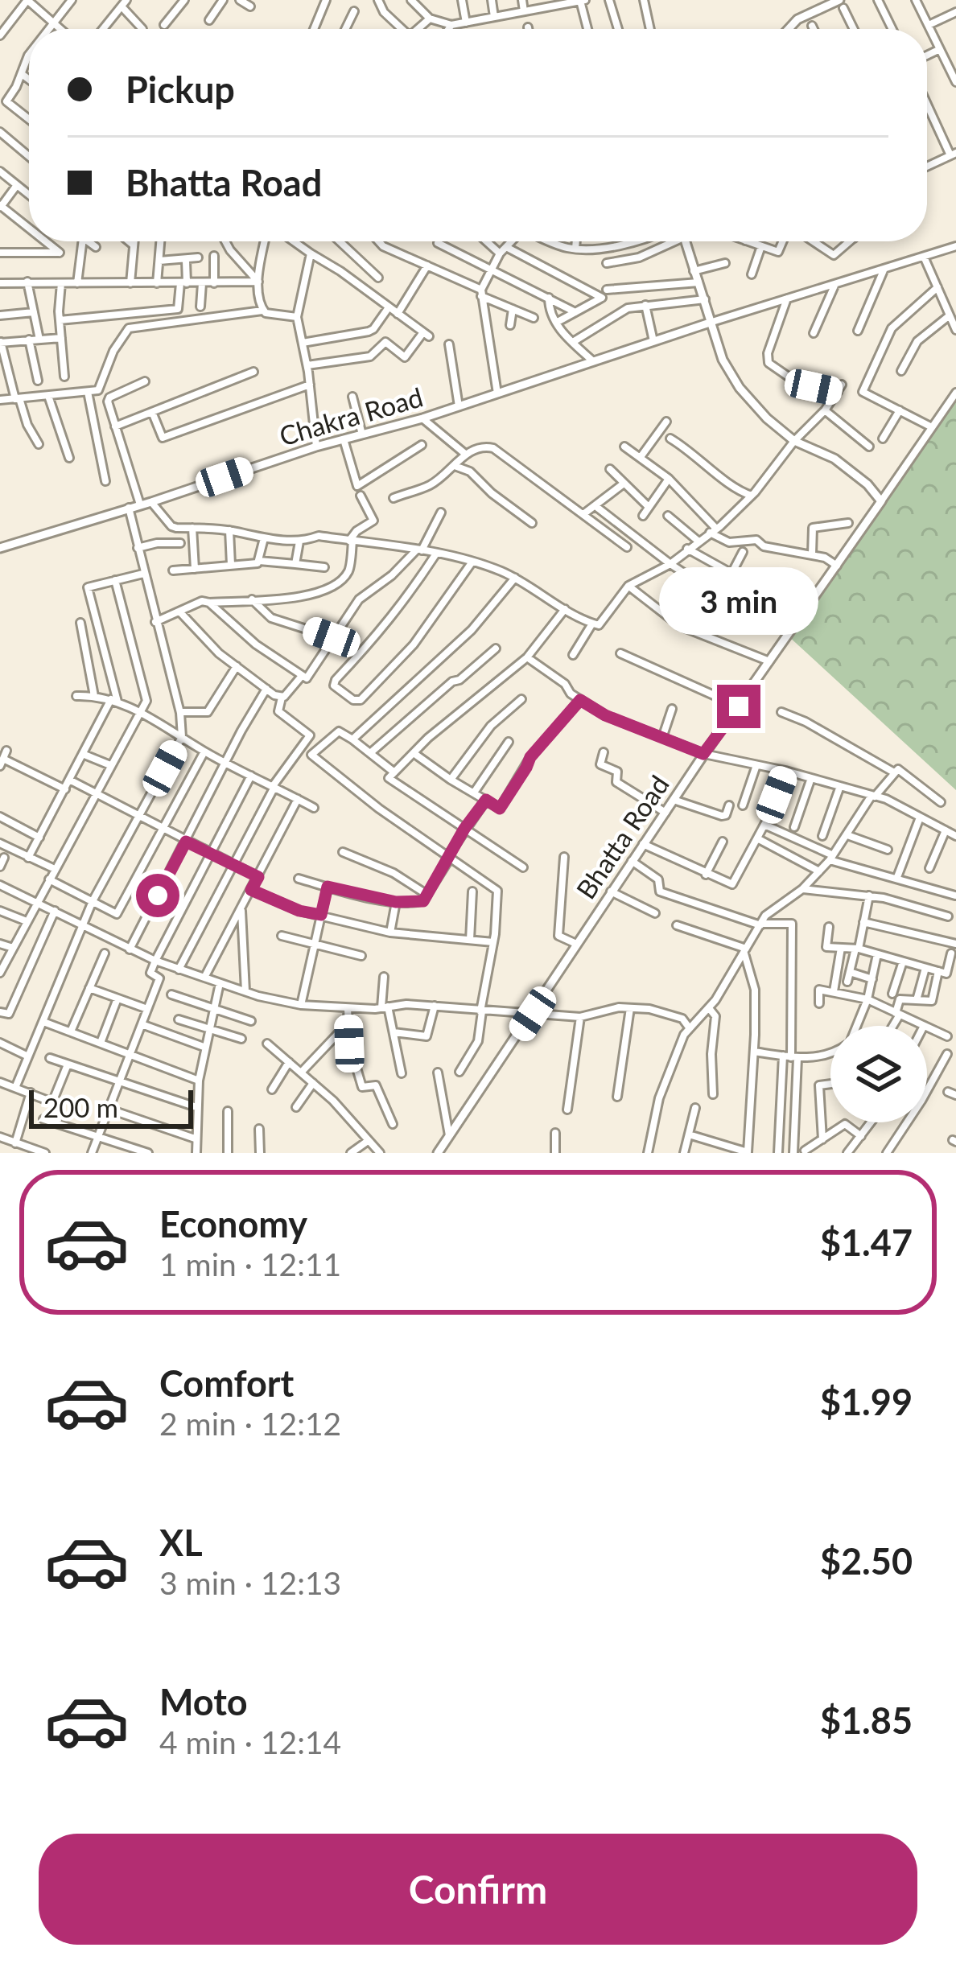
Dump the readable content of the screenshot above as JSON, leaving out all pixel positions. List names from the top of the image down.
{
  "streets": {
    "main road": ["Chakra Road", "Bhatta Road"]
  },
  "scale_bar": "200 m",
  "page": {
    "banner": ["Pickup", "Bhatta Road"],
    "bubble": "3 min",
    "scale": "200 m",
    "list": [
      {
        "name": "Economy",
        "note": "1 min · 12:11",
        "value": "$1.47"
      },
      {
        "name": "Comfort",
        "note": "2 min · 12:12",
        "value": "$1.99"
      },
      {
        "name": "XL",
        "note": "3 min · 12:13",
        "value": "$2.50"
      },
      {
        "name": "Moto",
        "note": "4 min · 12:14",
        "value": "$1.85"
      }
    ],
    "buttons": "Confirm"
  }
}
